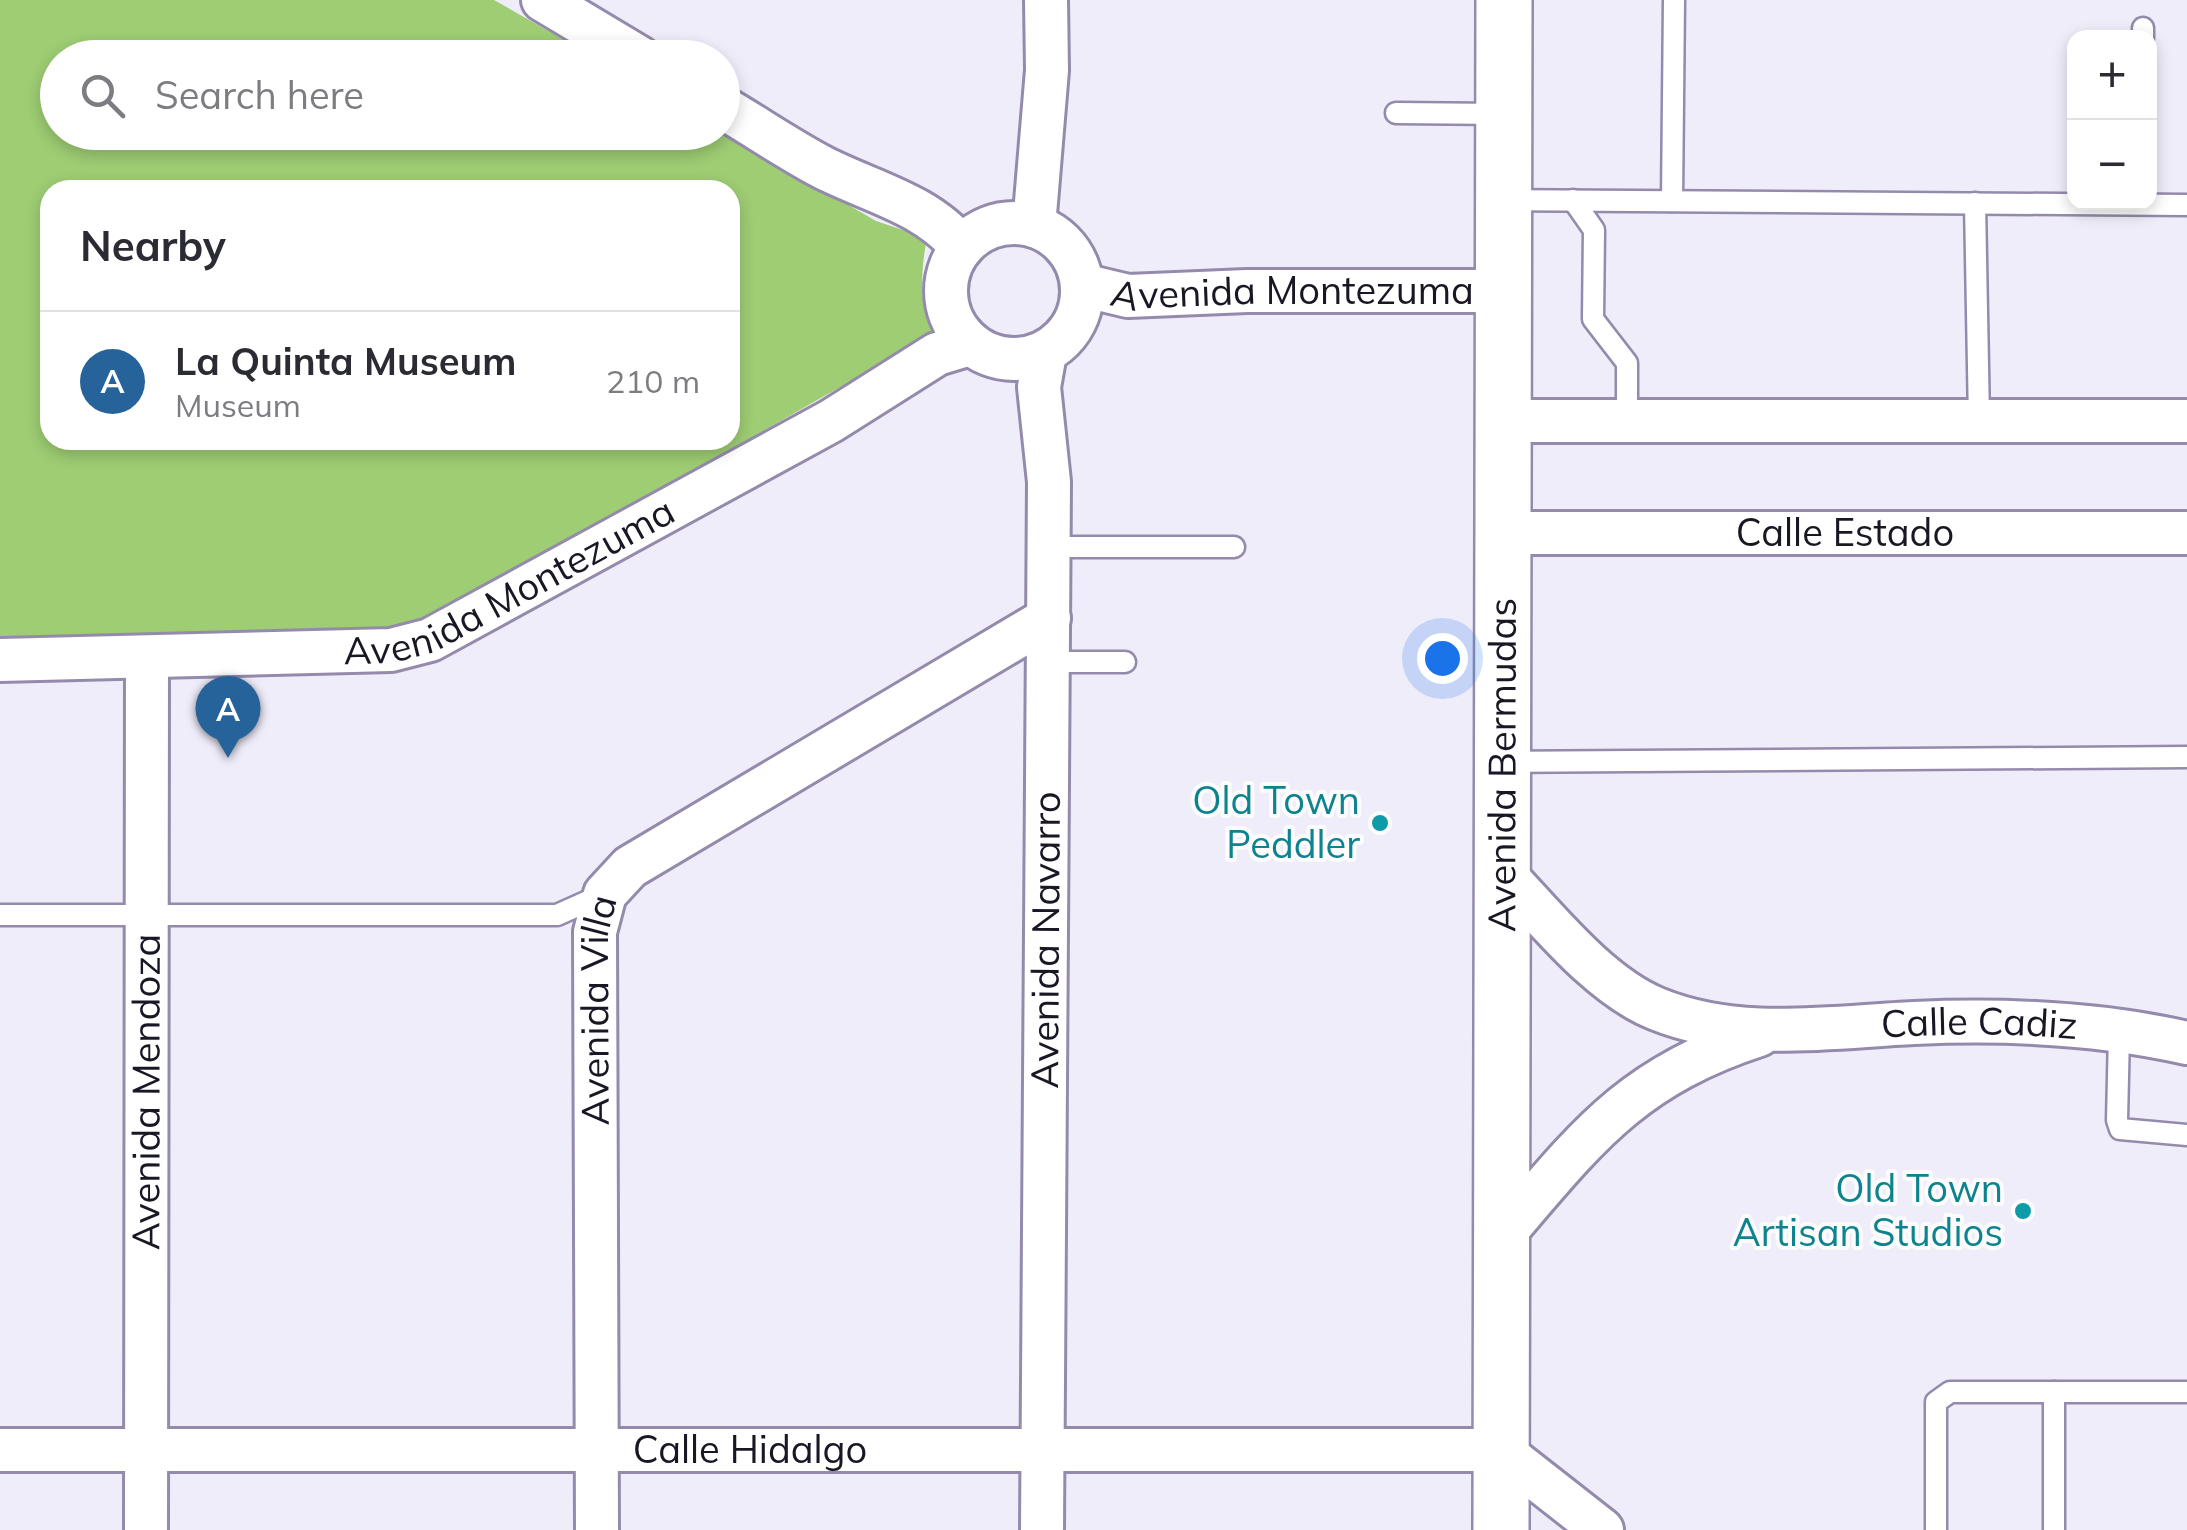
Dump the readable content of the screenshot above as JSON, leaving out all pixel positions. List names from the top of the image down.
{
  "streets": {
    "street": [
      "Avenida Montezuma",
      "Calle Estado",
      "Avenida Bermudas",
      "Avenida Navarro",
      "Avenida Villa",
      "Calle Cadiz",
      "Avenida Mendoza",
      "Calle Hidalgo"
    ]
  },
  "crossings": [
    ["Avenida Montezuma", "Avenida Bermudas"],
    ["Avenida Montezuma", "Avenida Navarro"],
    ["Avenida Montezuma", "Avenida Mendoza"],
    ["Calle Estado", "Avenida Bermudas"],
    ["Avenida Bermudas", "Calle Cadiz"],
    ["Avenida Bermudas", "Calle Hidalgo"],
    ["Avenida Navarro", "Avenida Villa"],
    ["Avenida Navarro", "Calle Hidalgo"],
    ["Avenida Villa", "Calle Hidalgo"],
    ["Avenida Mendoza", "Calle Hidalgo"]
  ],
  "places": ["Old Town Peddler", "Old Town Artisan Studios"],
  "page": {
    "map_buttons": ["+", "−"],
    "search": "Search here",
    "heading": "Nearby",
    "list": [
      {
        "mark": "A",
        "name": "La Quinta Museum",
        "note": "Museum",
        "value": "210 m"
      }
    ],
    "pins": "A"
  }
}
